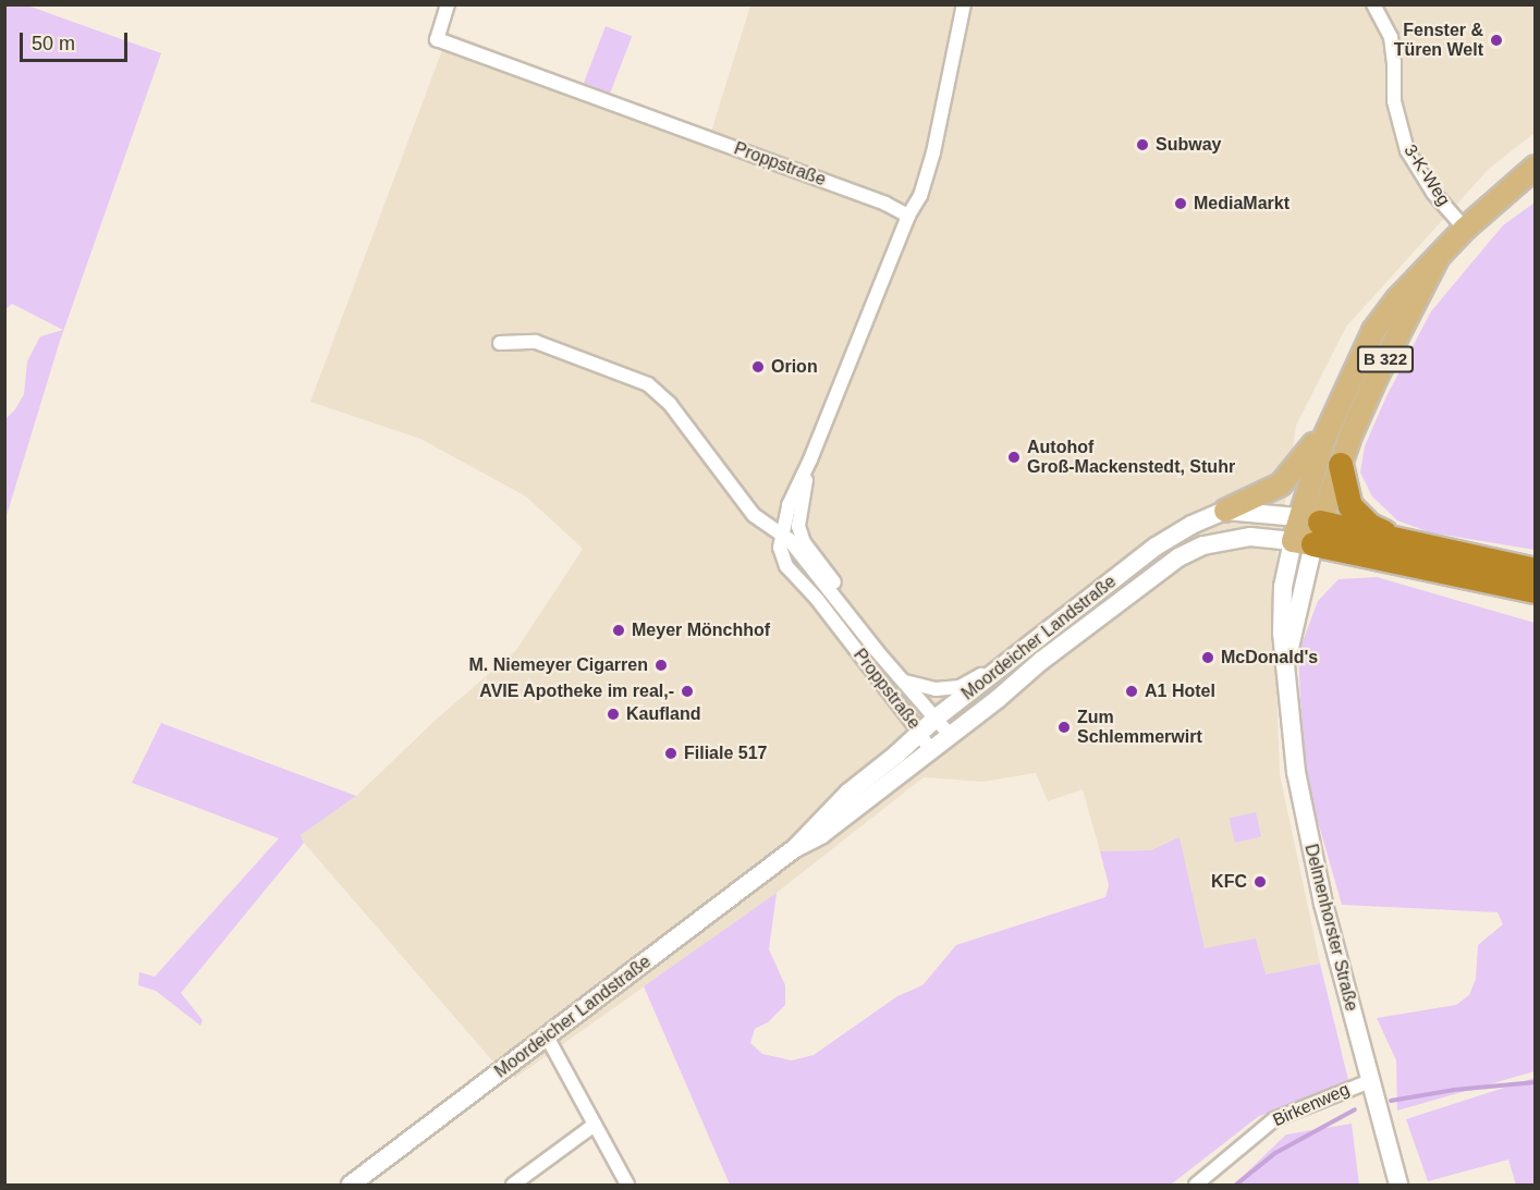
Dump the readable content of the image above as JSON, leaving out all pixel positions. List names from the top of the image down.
{
  "streets": {
    "main road": ["B 322", "Moordeicher Landstraße", "Delmenhorster Straße"],
    "street": ["Proppstraße", "3-K-Weg", "Birkenweg"]
  },
  "crossings": [
    ["Proppstraße", "Moordeicher Landstraße"],
    ["3-K-Weg", "Delmenhorster Straße"],
    ["B 322", "Moordeicher Landstraße"],
    ["B 322", "Delmenhorster Straße"],
    ["Moordeicher Landstraße", "Delmenhorster Straße"],
    ["Delmenhorster Straße", "Birkenweg"]
  ],
  "places": [
    "Fenster & Türen Welt",
    "Subway",
    "MediaMarkt",
    "Orion",
    "Autohof Groß-Mackenstedt, Stuhr",
    "Meyer Mönchhof",
    "McDonald's",
    "M. Niemeyer Cigarren",
    "AVIE Apotheke im real,-",
    "A1 Hotel",
    "Kaufland",
    "Zum Schlemmerwirt",
    "Filiale 517",
    "KFC"
  ],
  "scale_bar": "50 m"
}
